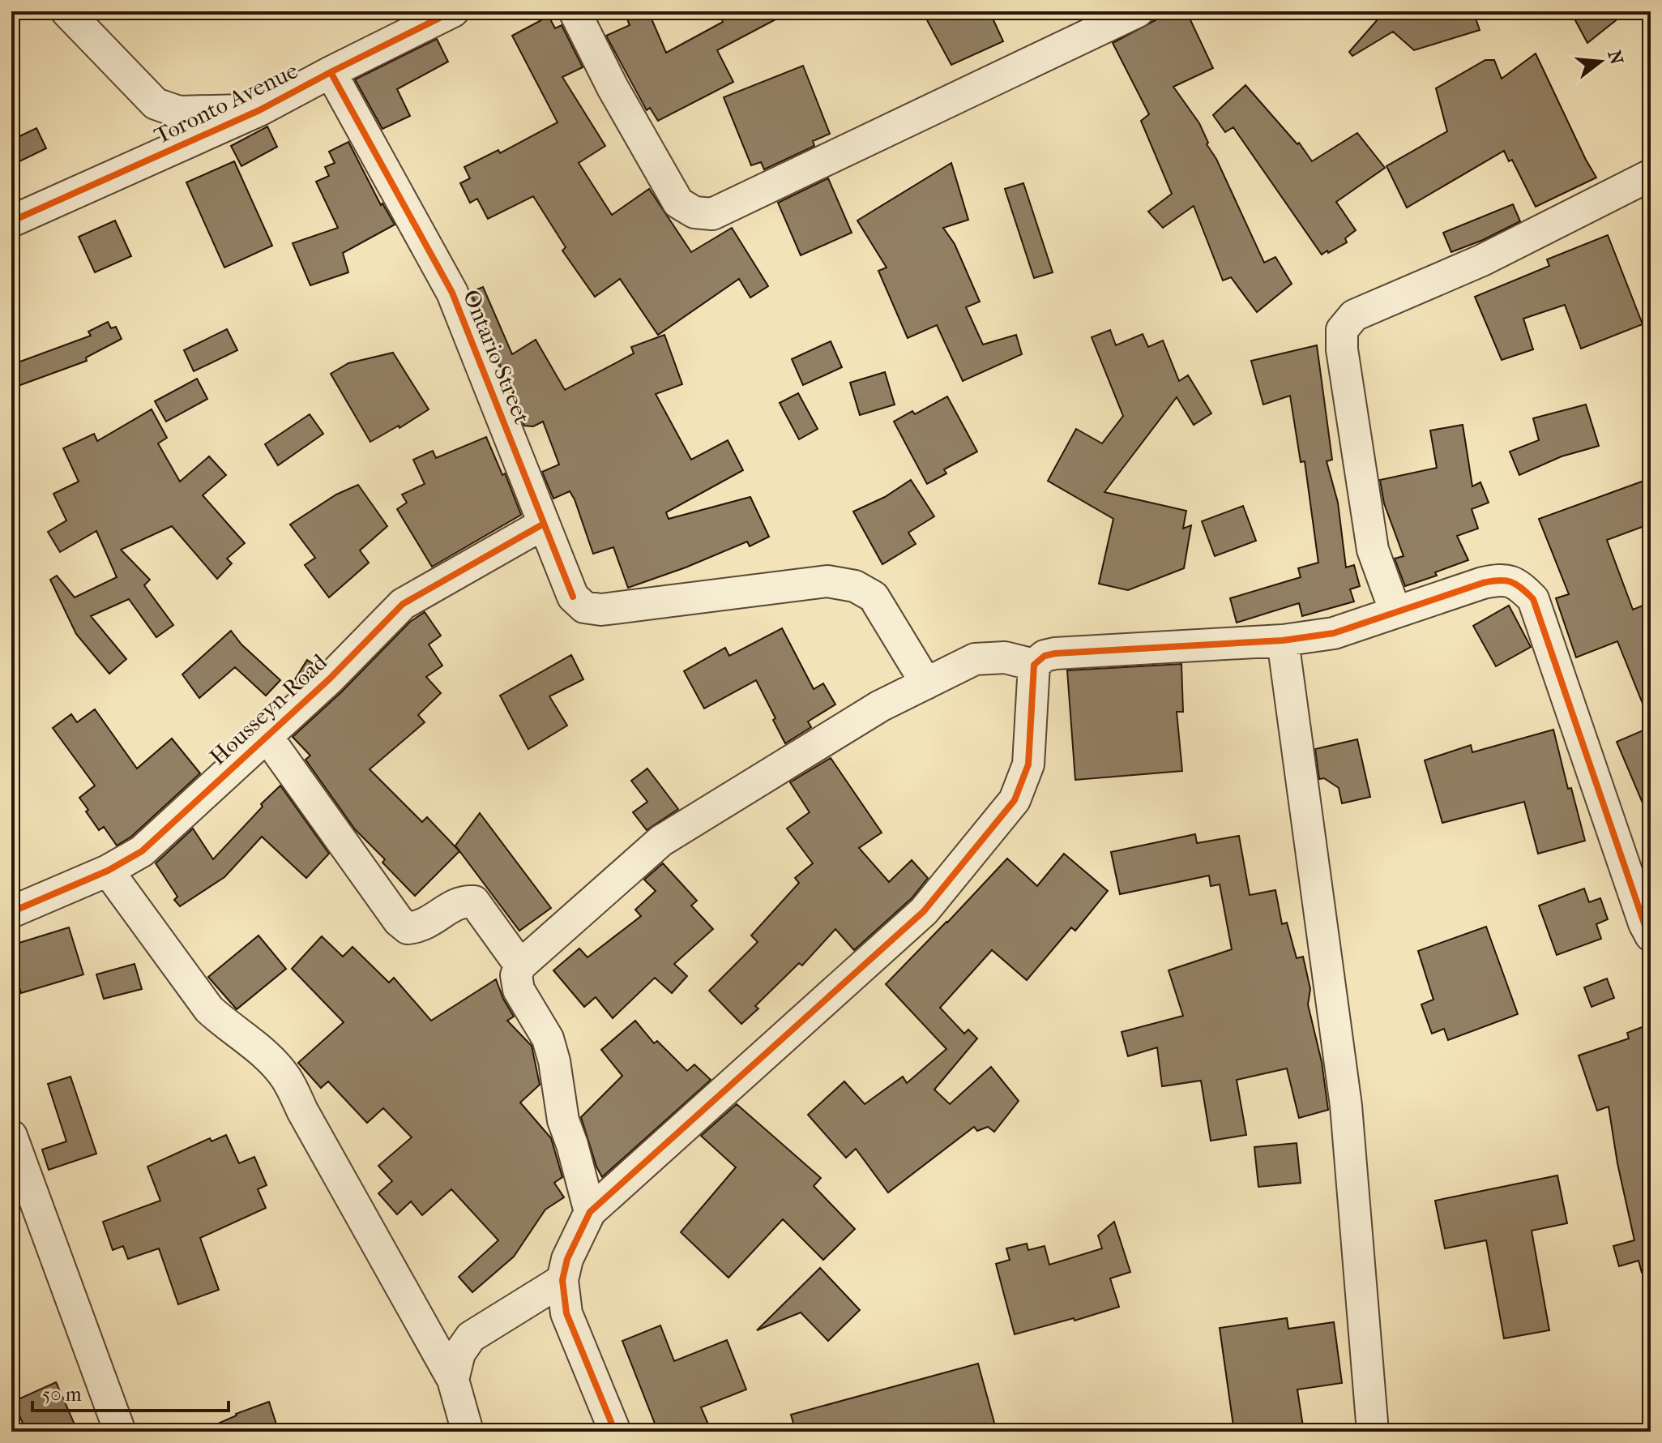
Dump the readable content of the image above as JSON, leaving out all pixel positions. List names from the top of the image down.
{
  "streets": {
    "street": ["Toronto Avenue", "Ontario Street", "Housseyn Road"]
  },
  "crossings": [
    ["Toronto Avenue", "Ontario Street"],
    ["Ontario Street", "Housseyn Road"]
  ],
  "scale_bar": "50 m",
  "north": "right"
}
